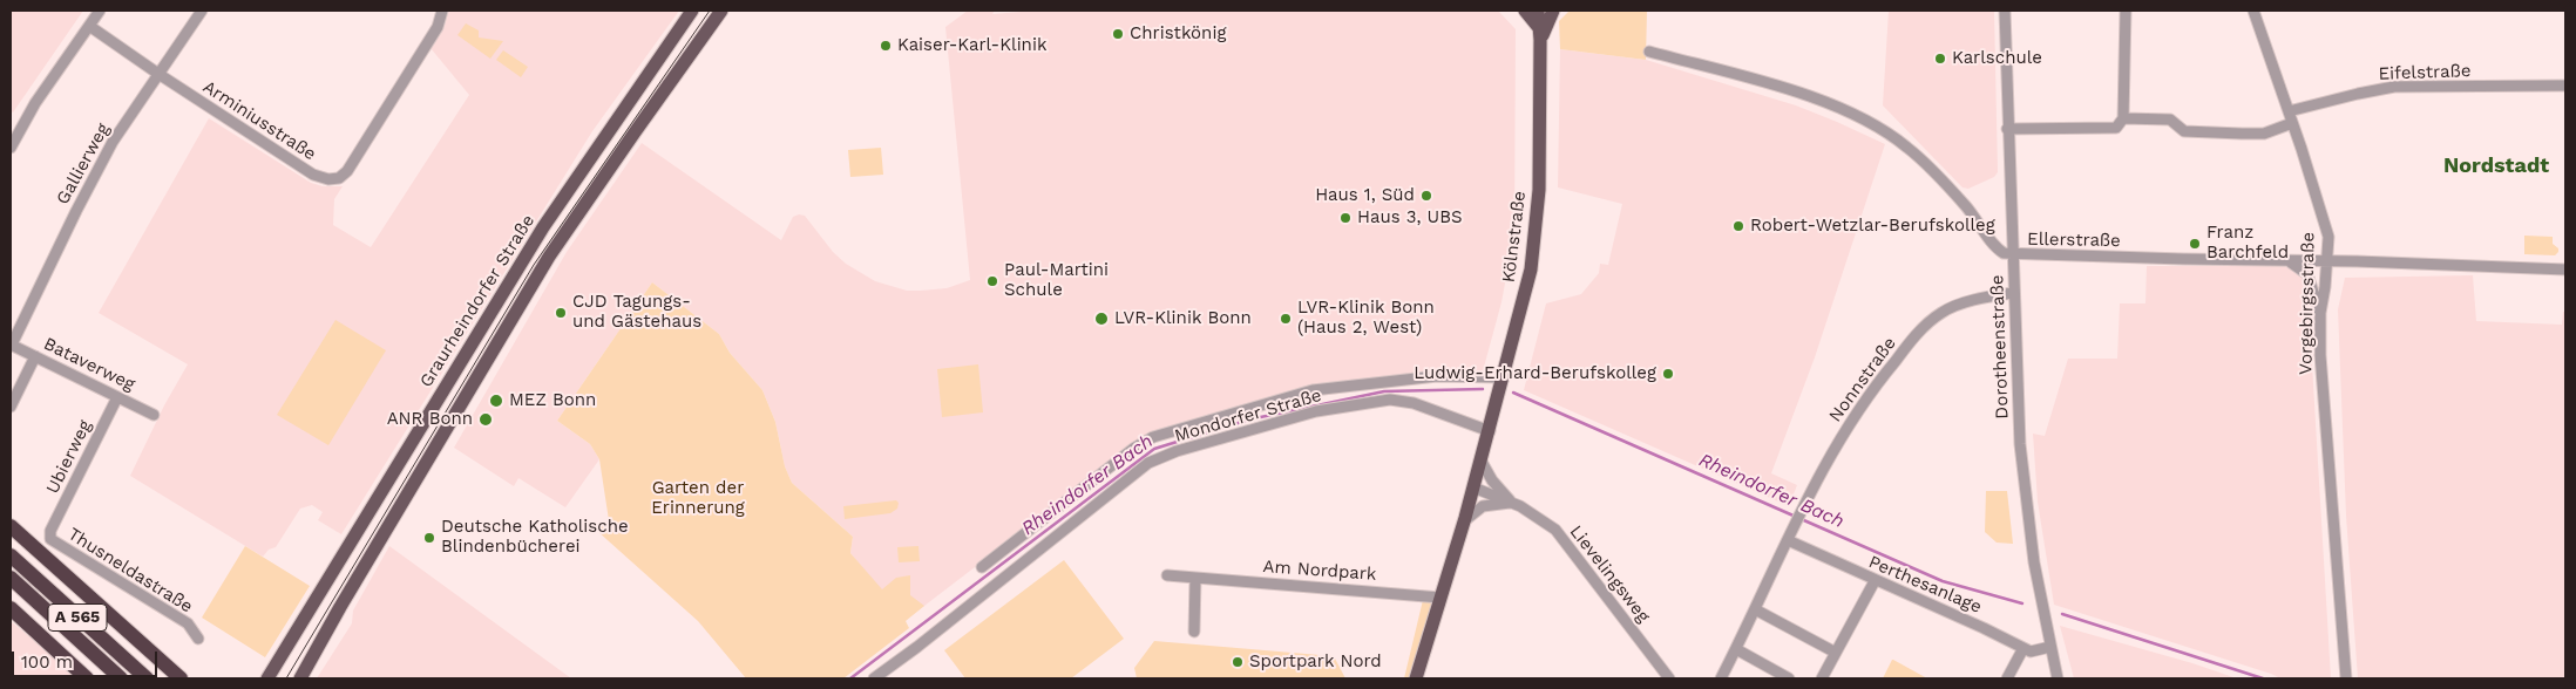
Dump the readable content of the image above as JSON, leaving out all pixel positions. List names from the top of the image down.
{
  "streets": {
    "highway": ["A 565"],
    "main road": ["Kölnstraße", "Graurheindorfer Straße"],
    "street": [
      "Eifelstraße",
      "Arminiusstraße",
      "Gallierweg",
      "Ellerstraße",
      "Vorgebirgsstraße",
      "Dorotheenstraße",
      "Bataverweg",
      "Nonnstraße",
      "Mondorfer Straße",
      "Ubierweg",
      "Thusneldastraße",
      "Am Nordpark",
      "Lievelingsweg",
      "Perthesanlage"
    ]
  },
  "crossings": [
    ["Eifelstraße", "Vorgebirgsstraße"],
    ["Arminiusstraße", "Gallierweg"],
    ["Gallierweg", "Bataverweg"],
    ["Kölnstraße", "Mondorfer Straße"],
    ["Kölnstraße", "Am Nordpark"],
    ["Kölnstraße", "Lievelingsweg"],
    ["Ellerstraße", "Vorgebirgsstraße"],
    ["Ellerstraße", "Dorotheenstraße"],
    ["Dorotheenstraße", "Nonnstraße"],
    ["Bataverweg", "Ubierweg"],
    ["Nonnstraße", "Perthesanlage"],
    ["Ubierweg", "Thusneldastraße"]
  ],
  "districts": ["Nordstadt"],
  "water": ["Rheindorfer Bach"],
  "parks": ["Garten der Erinnerung"],
  "places": [
    "Christkönig",
    "Kaiser-Karl-Klinik",
    "Karlschule",
    "Haus 1, Süd",
    "Haus 3, UBS",
    "Robert-Wetzlar-Berufskolleg",
    "Franz Barchfeld",
    "Paul-Martini Schule",
    "CJD Tagungs- und Gästehaus",
    "LVR-Klinik Bonn",
    "LVR-Klinik Bonn (Haus 2, West)",
    "Ludwig-Erhard-Berufskolleg",
    "MEZ Bonn",
    "ANR Bonn",
    "Deutsche Katholische Blindenbücherei",
    "Sportpark Nord"
  ],
  "scale_bar": "100 m"
}
